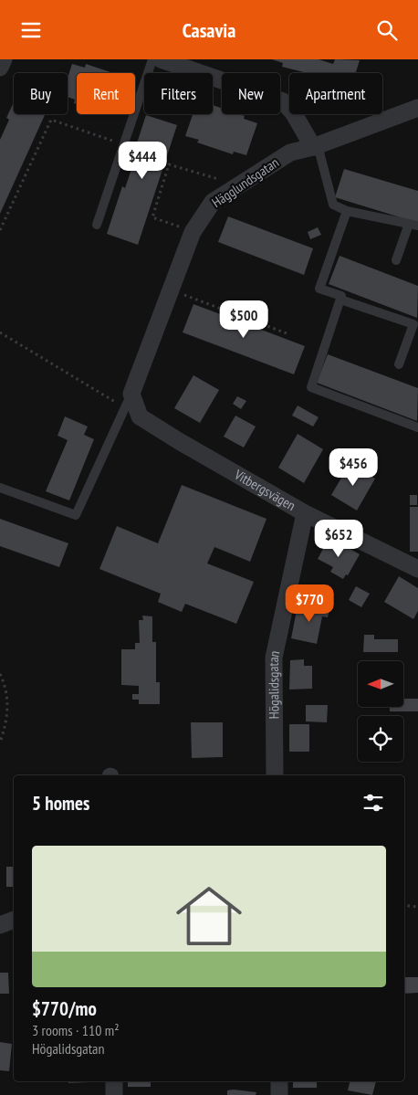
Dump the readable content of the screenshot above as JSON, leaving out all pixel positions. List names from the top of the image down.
{
  "streets": {
    "street": ["Hägglundsgatan", "Vitbergsvägen", "Högalidsgatan"]
  },
  "crossings": [
    ["Hägglundsgatan", "Vitbergsvägen"],
    ["Vitbergsvägen", "Högalidsgatan"]
  ],
  "north": "left",
  "page": {
    "header": "Casavia",
    "chip": [
      "Buy",
      "Rent",
      "Filters",
      "New",
      "Apartment"
    ],
    "price": [
      "$444",
      "$500",
      "$456",
      "$652",
      "$770"
    ],
    "heading": "5 homes",
    "list": [
      {
        "name": "$770/mo",
        "note": "3 rooms · 110 m² · Högalidsgatan"
      }
    ]
  }
}
